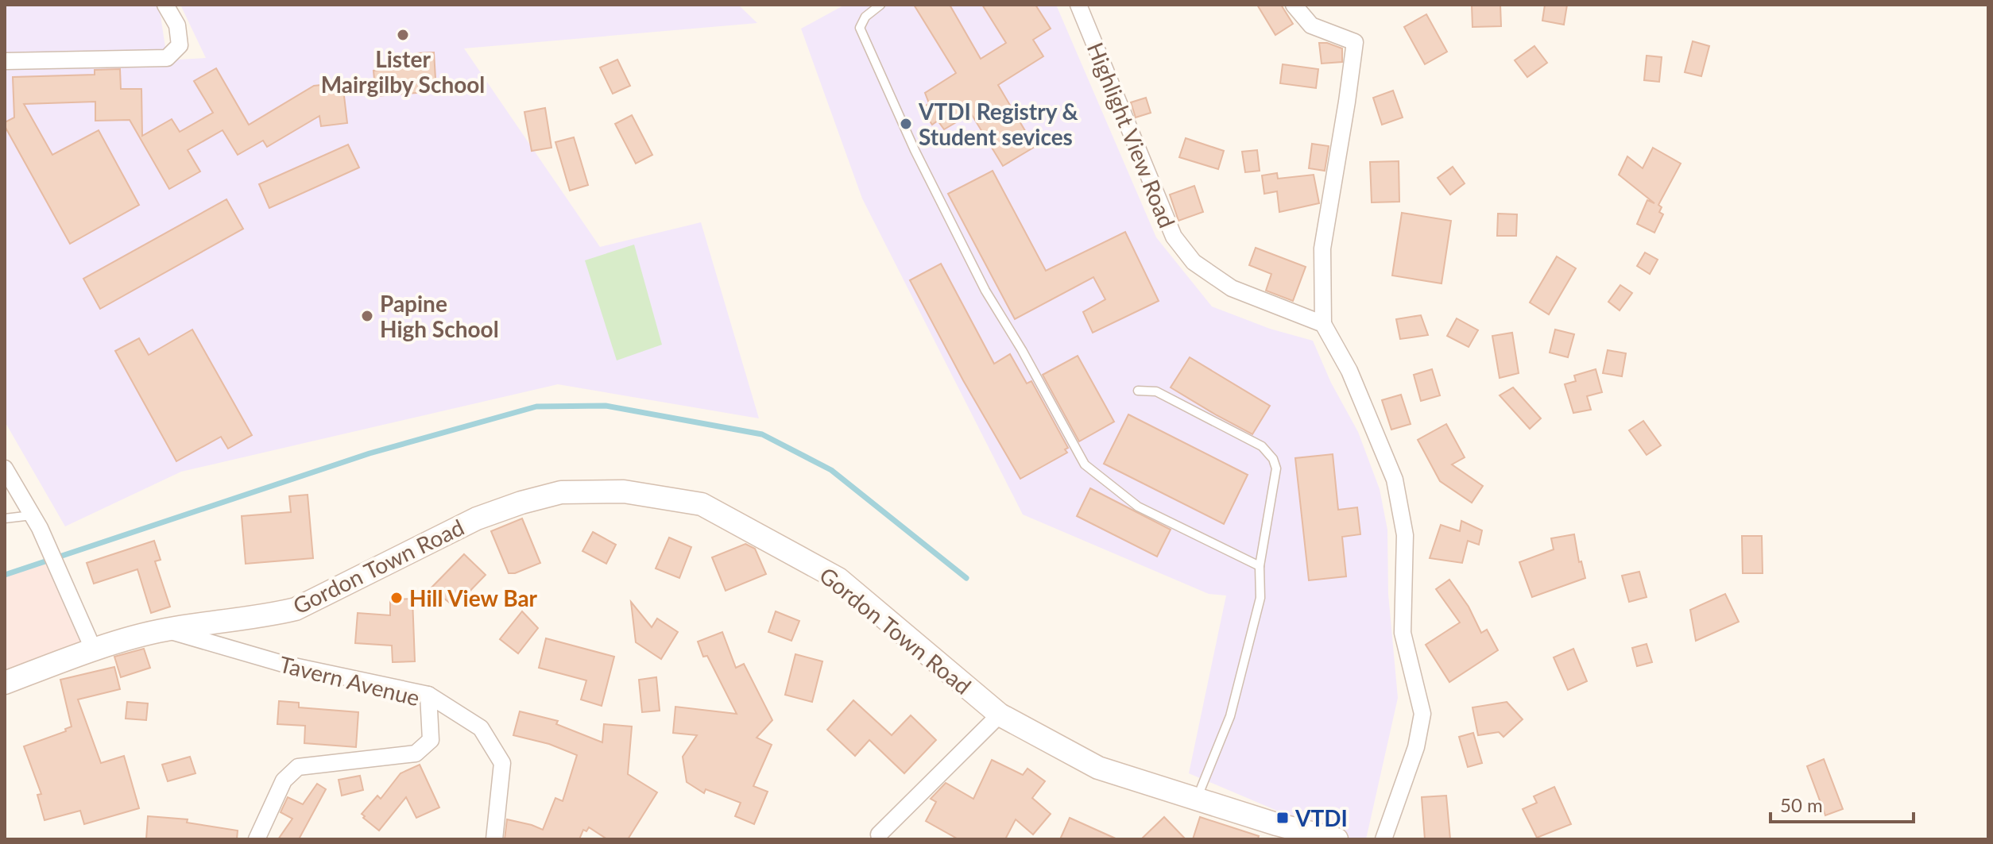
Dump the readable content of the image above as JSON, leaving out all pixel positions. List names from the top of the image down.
{
  "streets": {
    "main road": ["Gordon Town Road"],
    "street": ["Highlight View Road", "Tavern Avenue"]
  },
  "crossings": [
    ["Gordon Town Road", "Tavern Avenue"]
  ],
  "places": {
    "other": [
      "Lister Mairgilby School",
      "VTDI Registry & Student sevices",
      "Papine High School",
      "Hill View Bar"
    ],
    "transit": ["VTDI"]
  },
  "scale_bar": "50 m"
}
